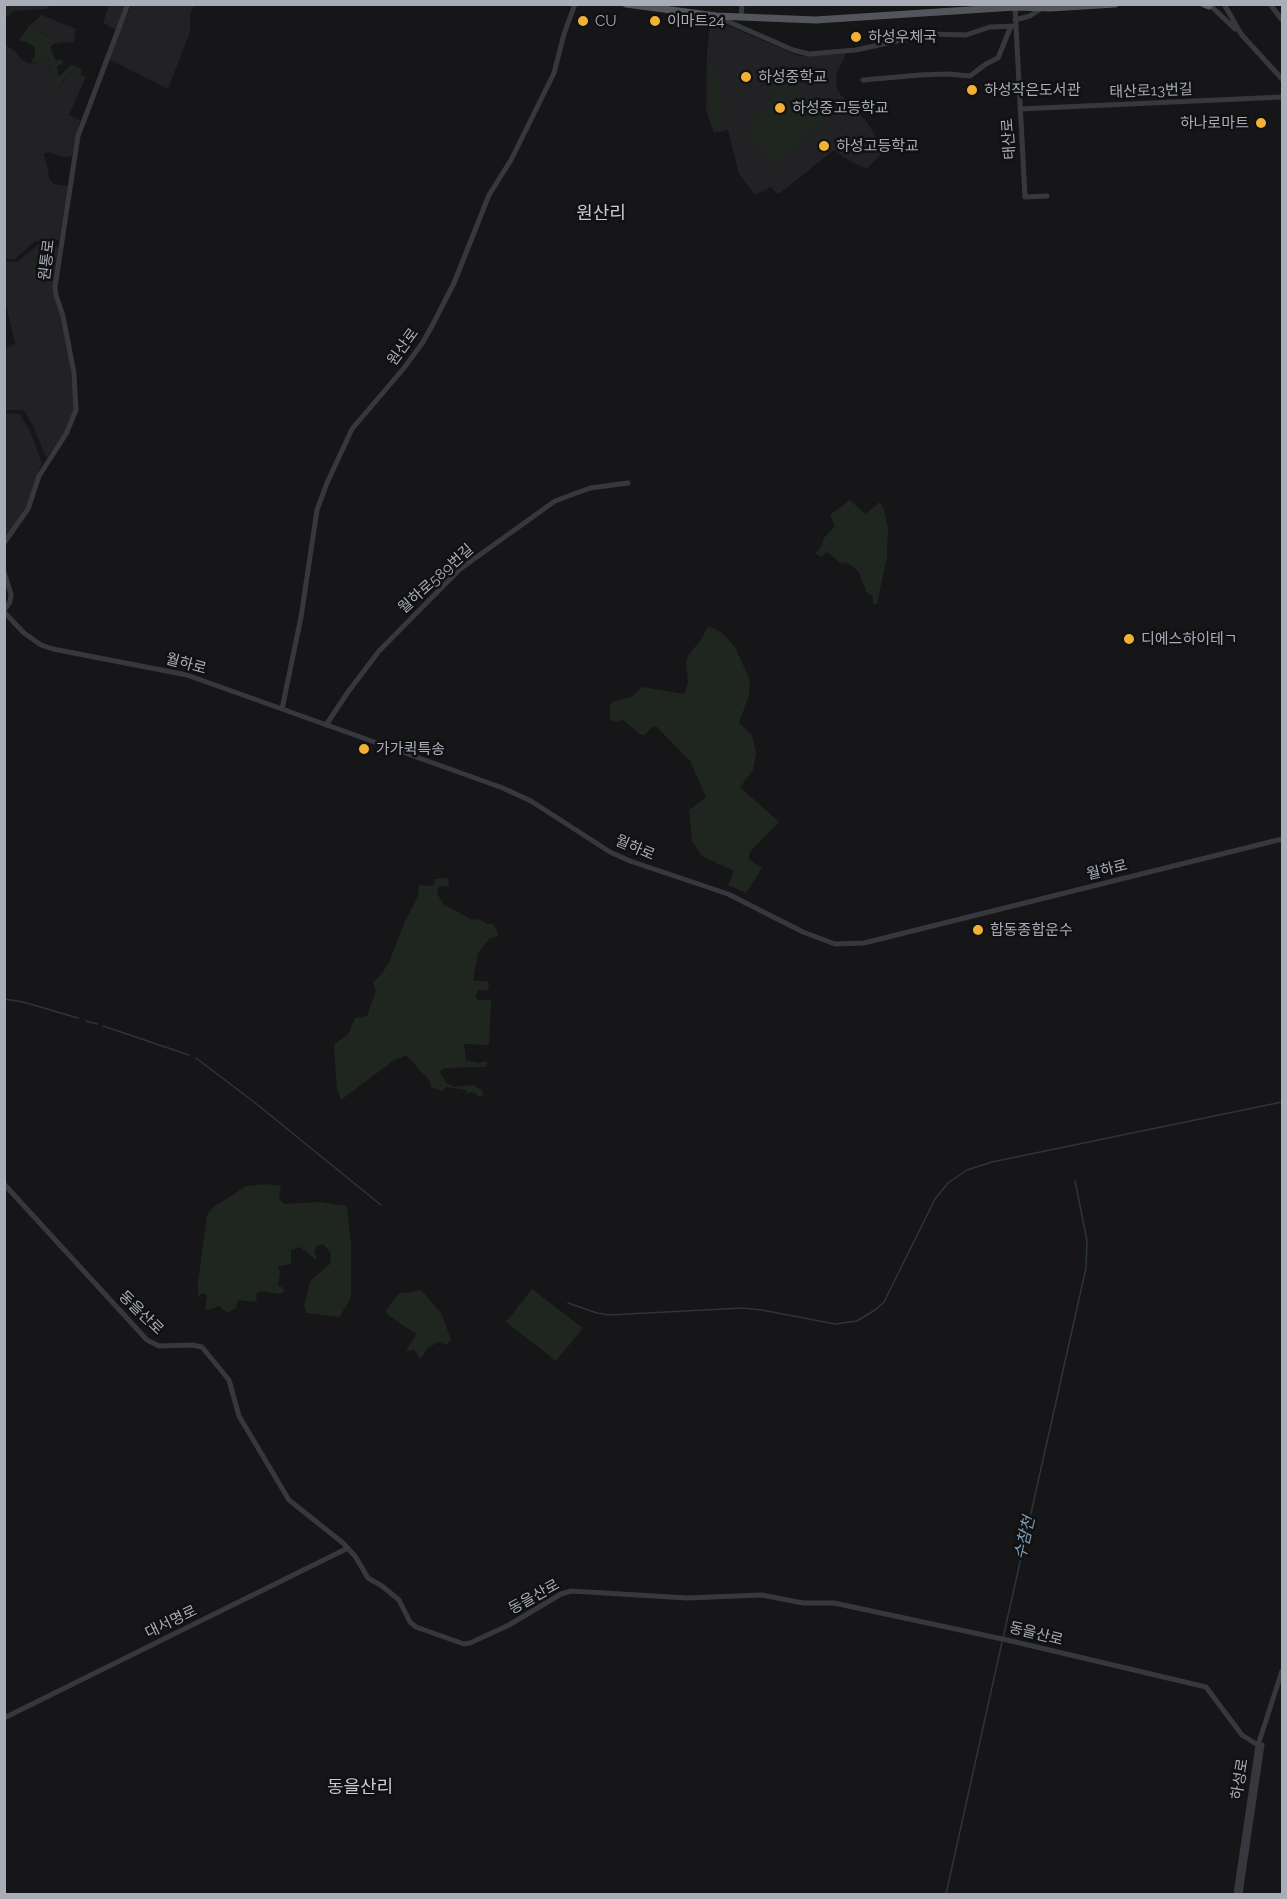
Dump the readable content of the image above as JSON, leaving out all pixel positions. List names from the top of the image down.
{
  "streets": {
    "street": [
      "태산로13번길",
      "태산로",
      "원통로",
      "원산로",
      "월하로589번길",
      "월하로",
      "동을산로",
      "대서명로",
      "하성로"
    ]
  },
  "crossings": [
    ["태산로13번길", "태산로"],
    ["원산로", "월하로"],
    ["월하로589번길", "월하로"],
    ["동을산로", "대서명로"],
    ["동을산로", "하성로"]
  ],
  "districts": ["원산리", "동을산리"],
  "water": ["수참천"],
  "places": [
    "CU",
    "이마트24",
    "하성우체국",
    "하성중학교",
    "하성작은도서관",
    "하성중고등학교",
    "하나로마트",
    "하성고등학교",
    "디에스하이테ㄱ",
    "가가퀵특송",
    "합동종합운수"
  ]
}
